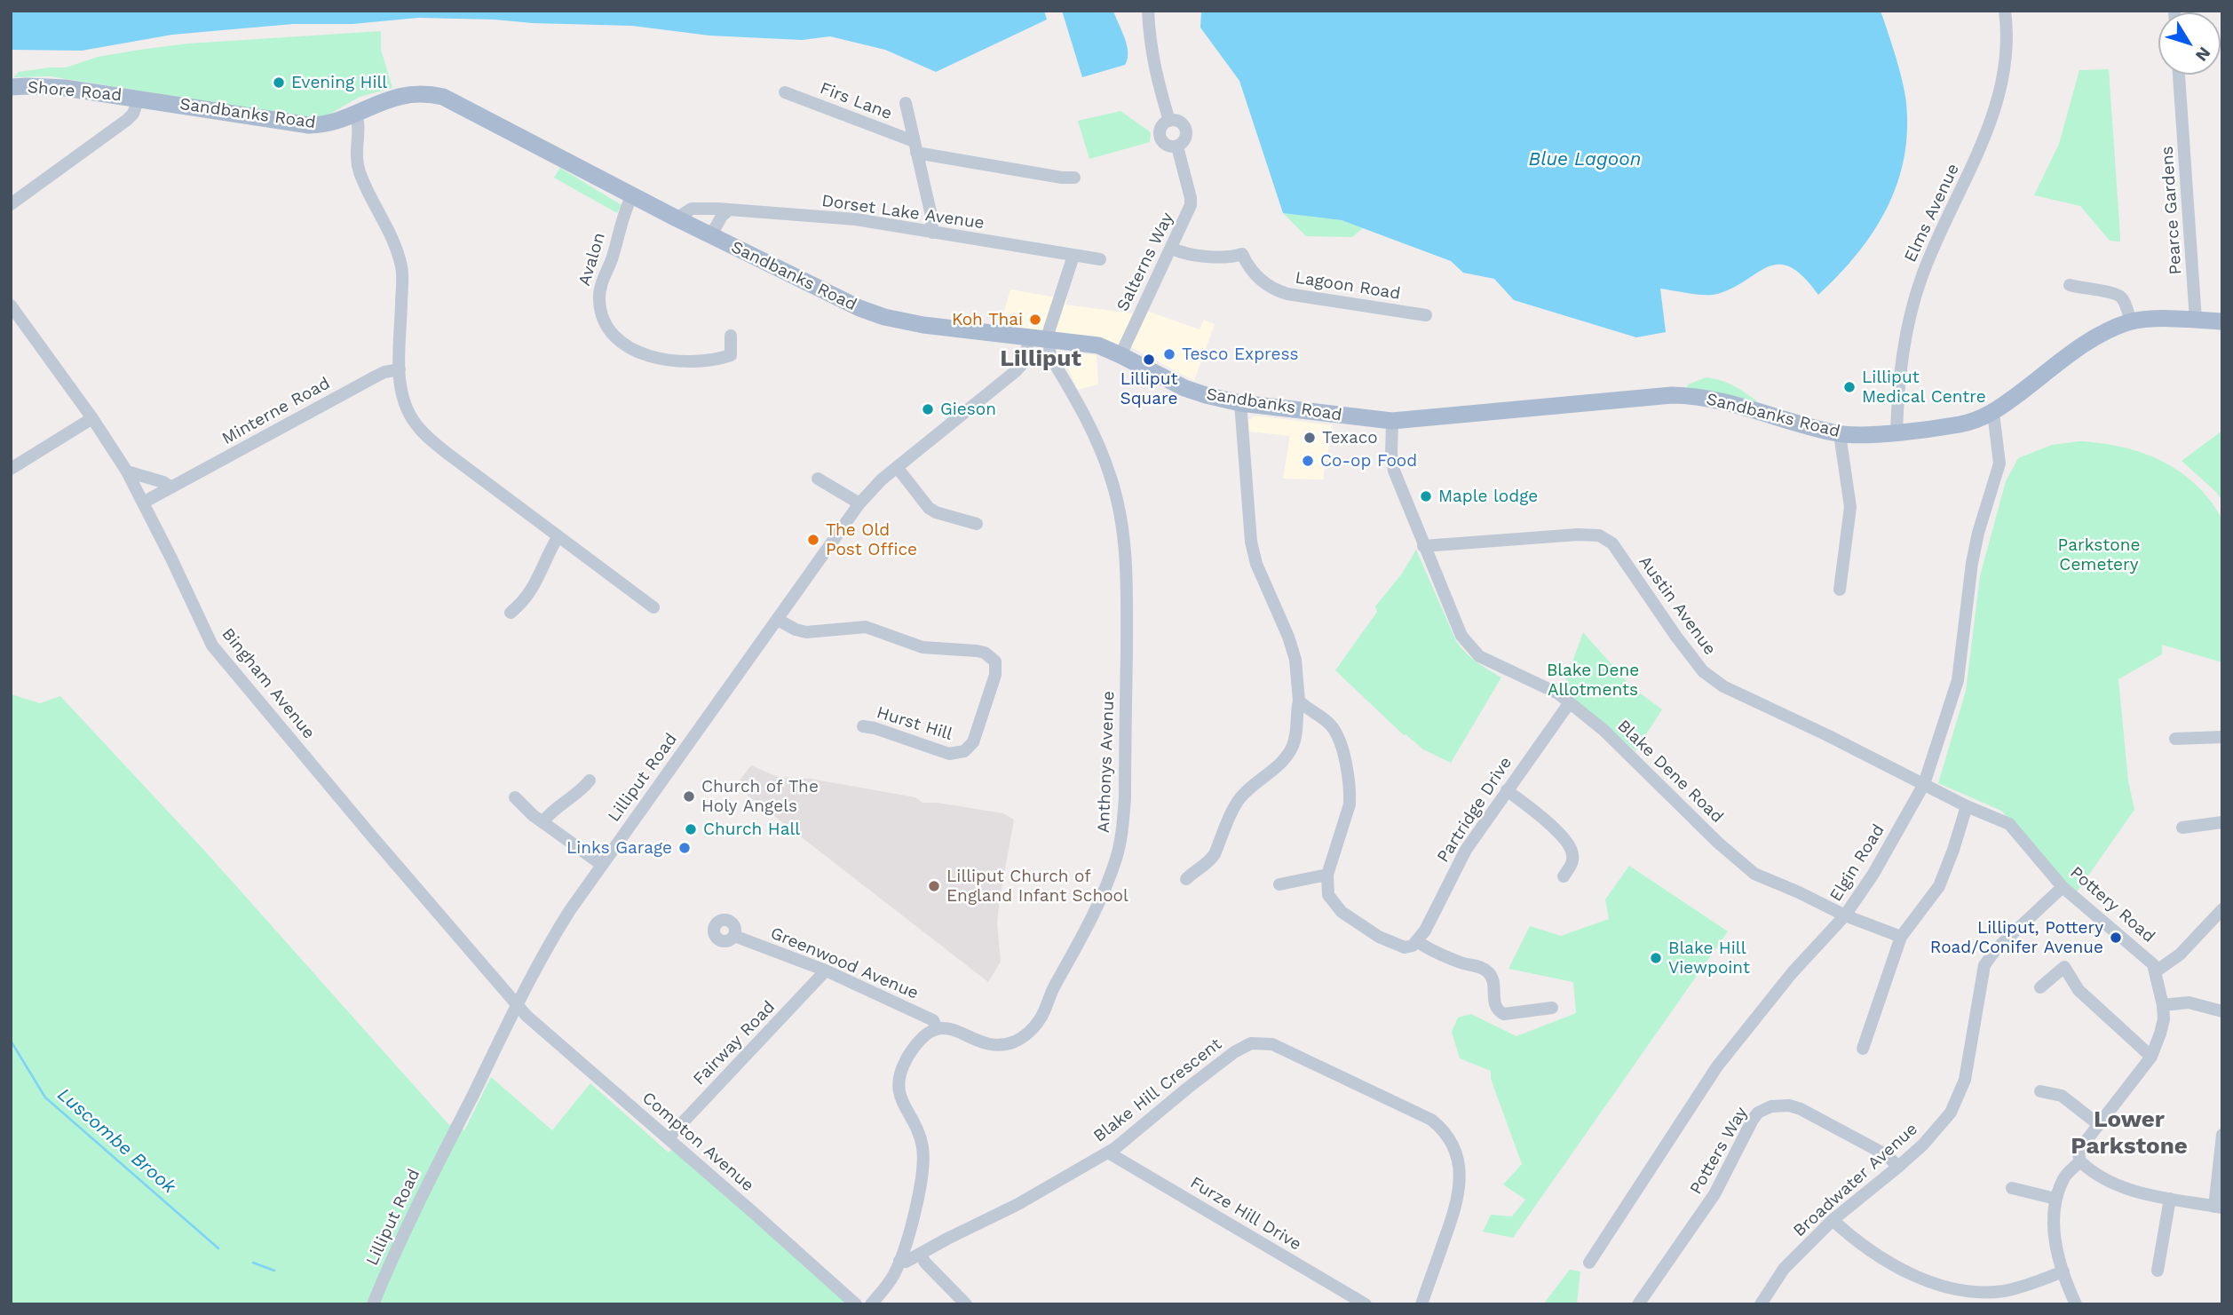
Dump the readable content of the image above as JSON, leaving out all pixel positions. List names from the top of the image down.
{
  "streets": {
    "main road": ["Shore Road", "Sandbanks Road"],
    "street": [
      "Firs Lane",
      "Pearce Gardens",
      "Dorset Lake Avenue",
      "Elms Avenue",
      "Avalon",
      "Salterns Way",
      "Lagoon Road",
      "Minterne Road",
      "Austin Avenue",
      "Bingham Avenue",
      "Hurst Hill",
      "Anthonys Avenue",
      "Blake Dene Road",
      "Lilliput Road",
      "Partridge Drive",
      "Elgin Road",
      "Pottery Road",
      "Greenwood Avenue",
      "Fairway Road",
      "Blake Hill Crescent",
      "Compton Avenue",
      "Potters Way",
      "Broadwater Avenue",
      "Furze Hill Drive"
    ]
  },
  "crossings": [
    ["Shore Road", "Sandbanks Road"],
    ["Sandbanks Road", "Pearce Gardens"],
    ["Sandbanks Road", "Dorset Lake Avenue"],
    ["Sandbanks Road", "Elms Avenue"],
    ["Sandbanks Road", "Avalon"],
    ["Sandbanks Road", "Salterns Way"],
    ["Sandbanks Road", "Anthonys Avenue"],
    ["Sandbanks Road", "Blake Dene Road"],
    ["Sandbanks Road", "Lilliput Road"],
    ["Sandbanks Road", "Elgin Road"],
    ["Salterns Way", "Lagoon Road"],
    ["Minterne Road", "Bingham Avenue"],
    ["Austin Avenue", "Blake Dene Road"],
    ["Austin Avenue", "Elgin Road"],
    ["Austin Avenue", "Pottery Road"],
    ["Bingham Avenue", "Lilliput Road"],
    ["Bingham Avenue", "Compton Avenue"],
    ["Hurst Hill", "Lilliput Road"],
    ["Anthonys Avenue", "Lilliput Road"],
    ["Anthonys Avenue", "Greenwood Avenue"],
    ["Blake Dene Road", "Partridge Drive"],
    ["Blake Dene Road", "Elgin Road"],
    ["Lilliput Road", "Compton Avenue"],
    ["Elgin Road", "Pottery Road"],
    ["Pottery Road", "Broadwater Avenue"],
    ["Greenwood Avenue", "Fairway Road"],
    ["Fairway Road", "Compton Avenue"],
    ["Blake Hill Crescent", "Furze Hill Drive"],
    ["Potters Way", "Broadwater Avenue"]
  ],
  "districts": ["Lilliput", "Lower Parkstone"],
  "water": ["Blue Lagoon", "Luscombe Brook"],
  "parks": ["Parkstone Cemetery", "Blake Dene Allotments"],
  "places": [
    "Evening Hill",
    "Koh Thai",
    "Tesco Express",
    "Lilliput Square",
    "Lilliput Medical Centre",
    "Gieson",
    "Texaco",
    "Co-op Food",
    "Maple lodge",
    "The Old Post Office",
    "Church of The Holy Angels",
    "Church Hall",
    "Links Garage",
    "Lilliput Church of England Infant School",
    "Lilliput, Pottery Road/Conifer Avenue",
    "Blake Hill Viewpoint"
  ],
  "north": "bottom right"
}
